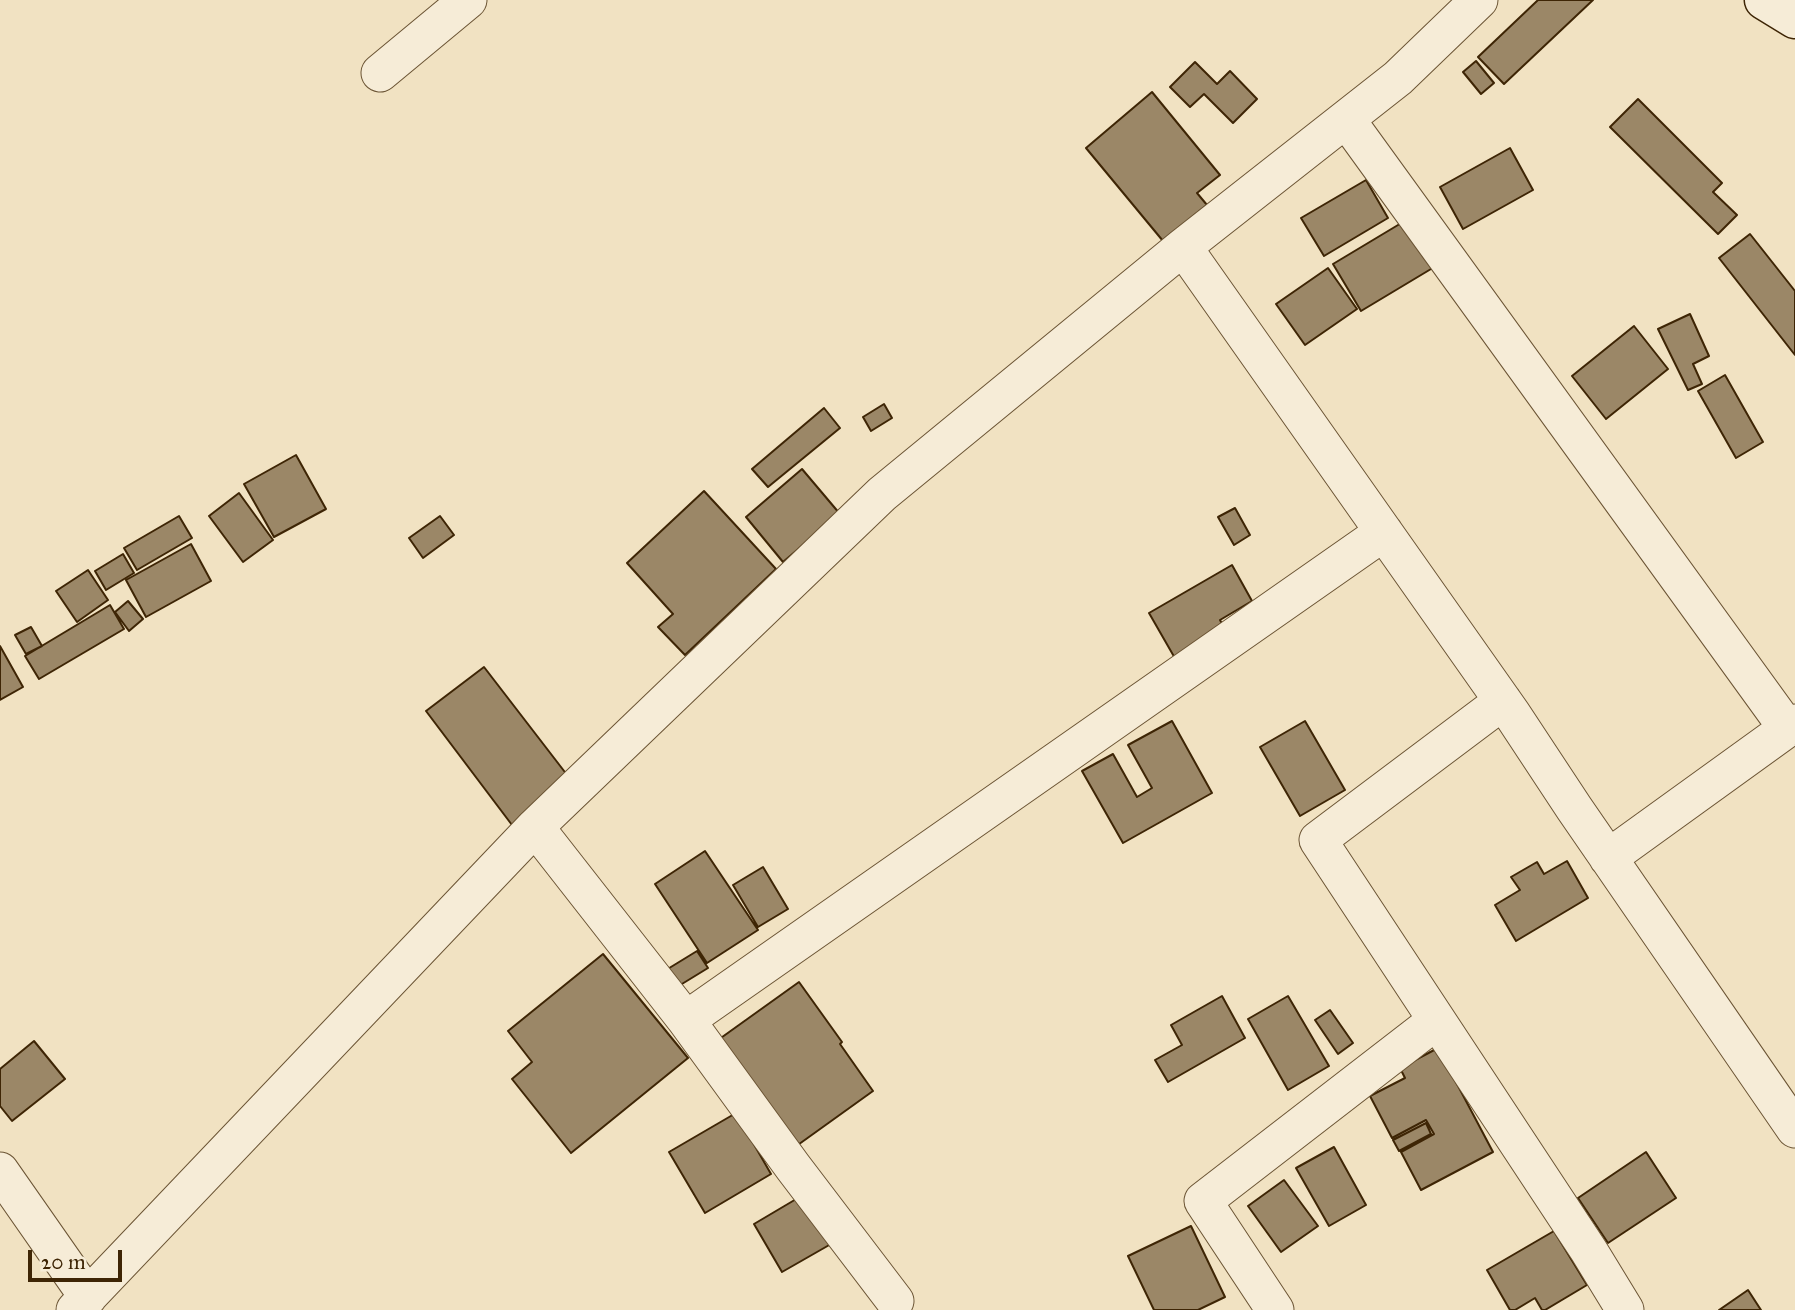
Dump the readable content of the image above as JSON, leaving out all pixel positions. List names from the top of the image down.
{
  "scale_bar": "20 m"
}
